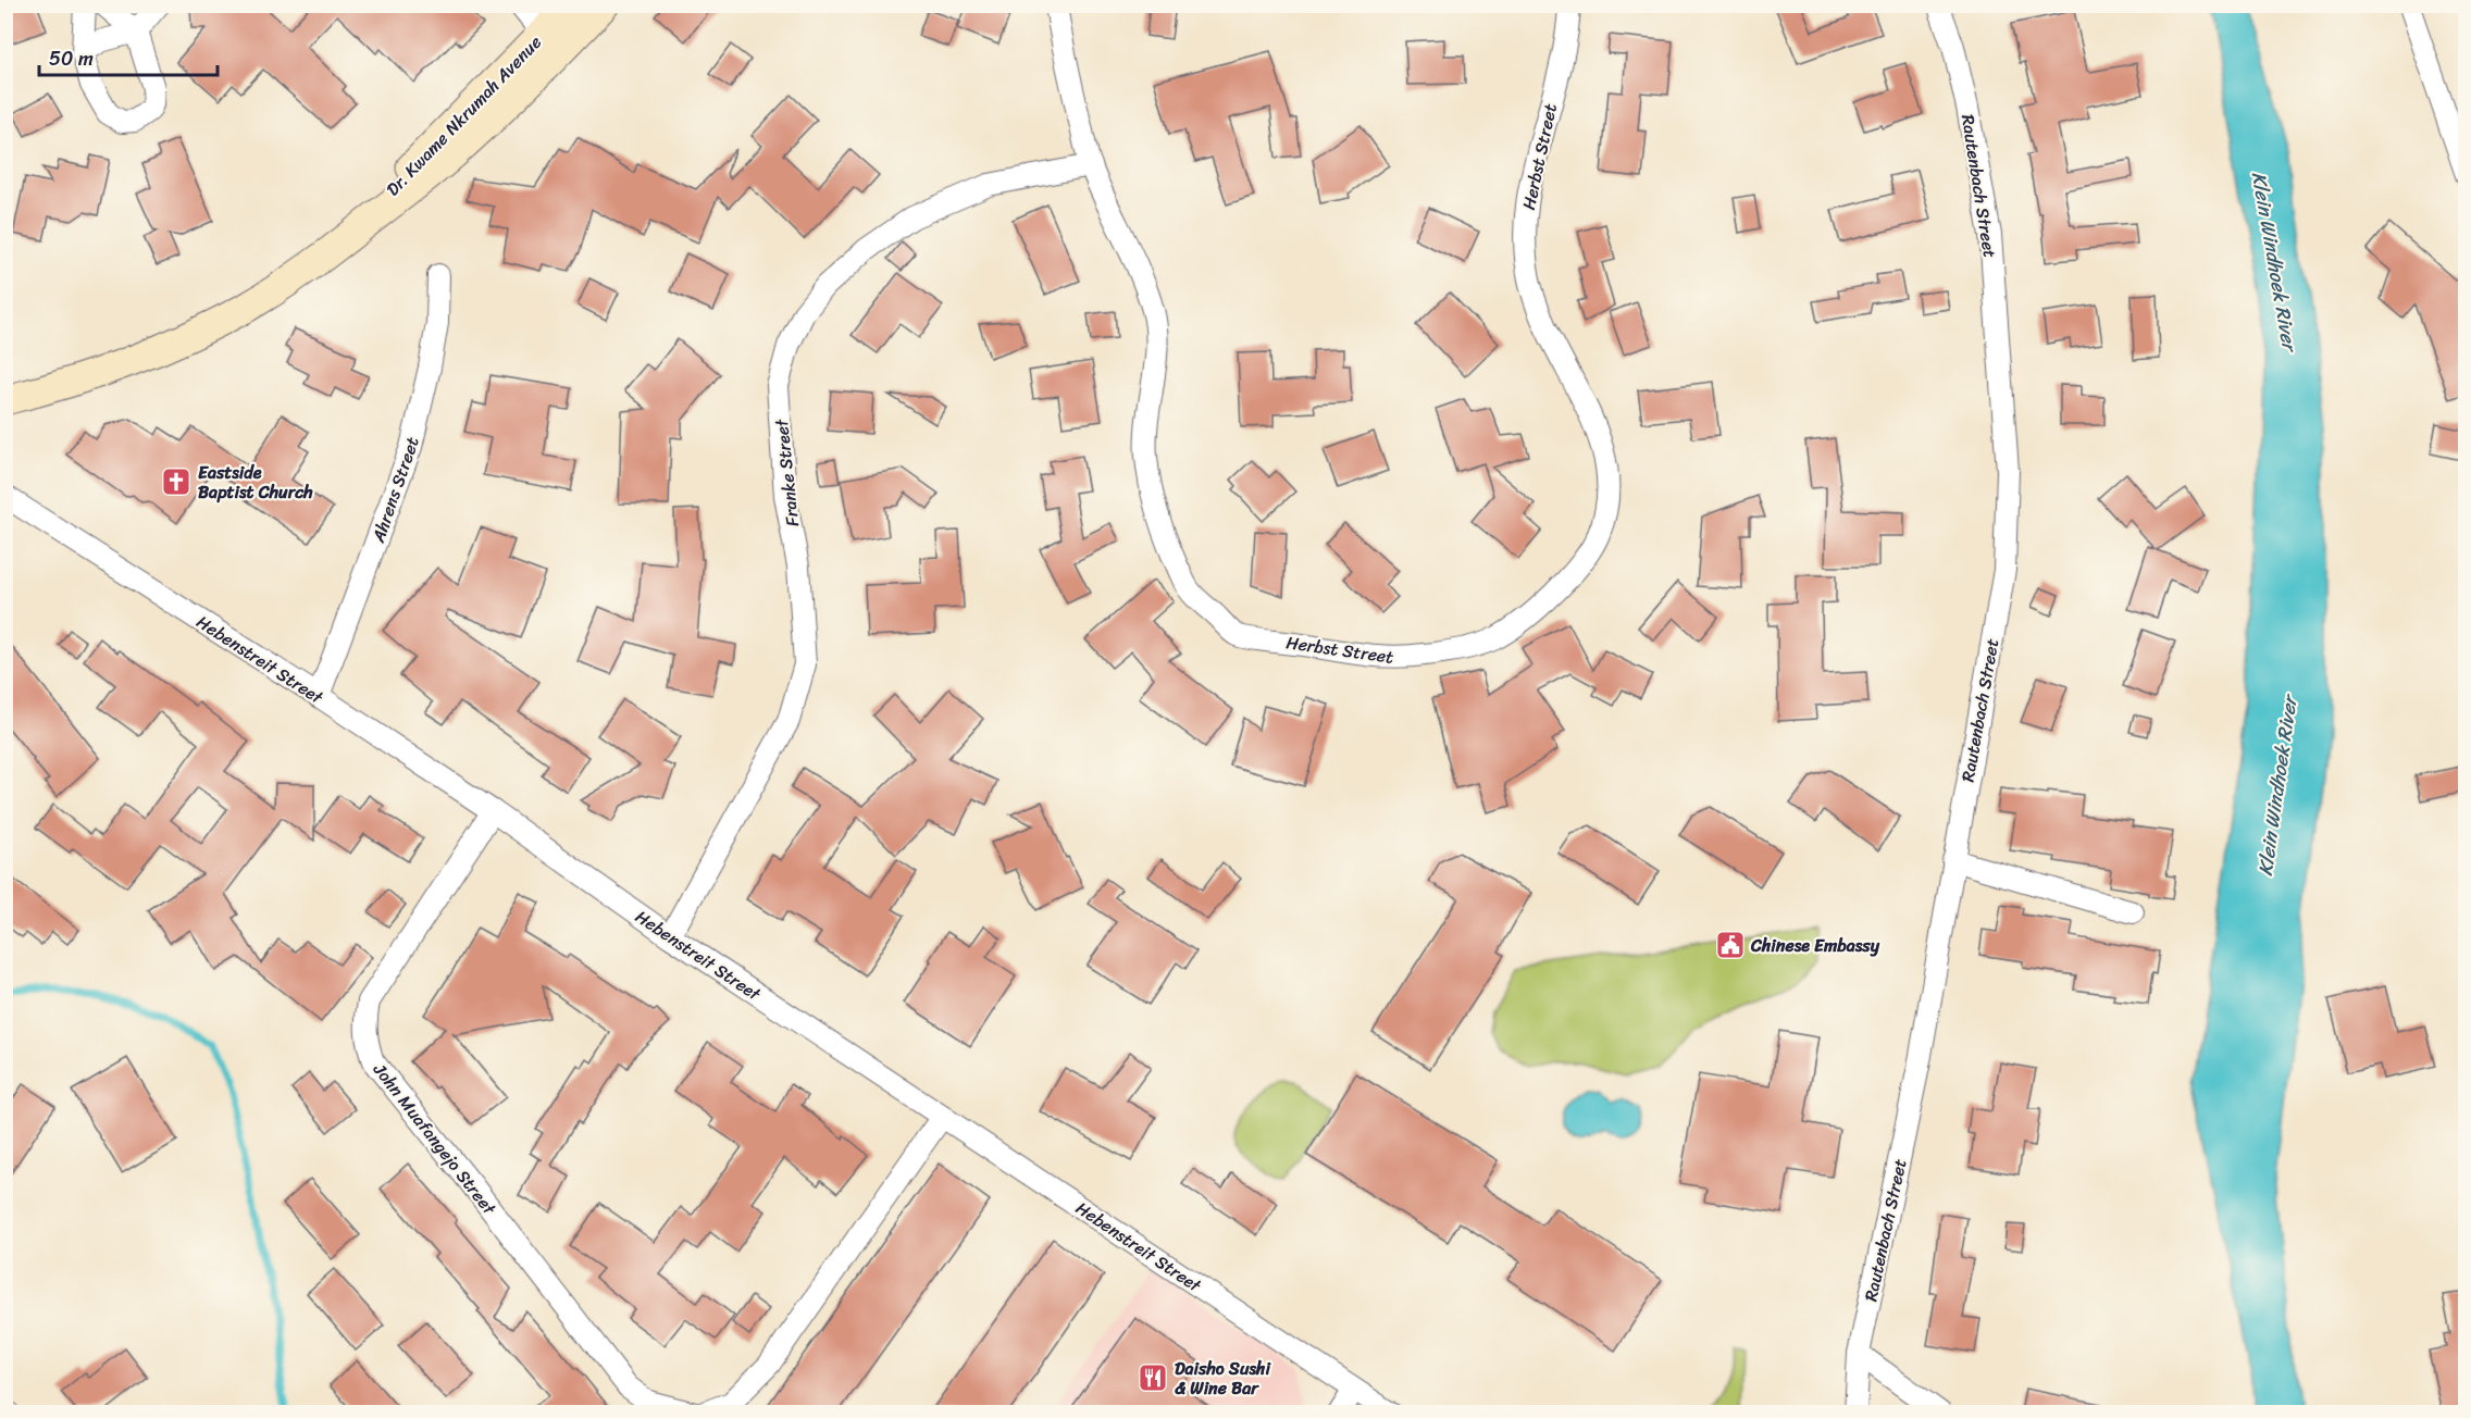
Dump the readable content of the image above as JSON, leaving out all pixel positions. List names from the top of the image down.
{
  "streets": {
    "street": [
      "Dr. Kwame Nkrumah Avenue",
      "Herbst Street",
      "Rautenbach Street",
      "Franke Street",
      "Ahrens Street",
      "Hebenstreit Street",
      "John Muafangejo Street"
    ]
  },
  "crossings": [
    ["Herbst Street", "Franke Street"],
    ["Franke Street", "Hebenstreit Street"],
    ["Ahrens Street", "Hebenstreit Street"],
    ["Hebenstreit Street", "John Muafangejo Street"]
  ],
  "water": ["Klein Windhoek River"],
  "places": {
    "church": ["Eastside Baptist Church"],
    "public building": ["Chinese Embassy"],
    "restaurant": ["Daisho Sushi & Wine Bar"]
  },
  "scale_bar": "50 m"
}
